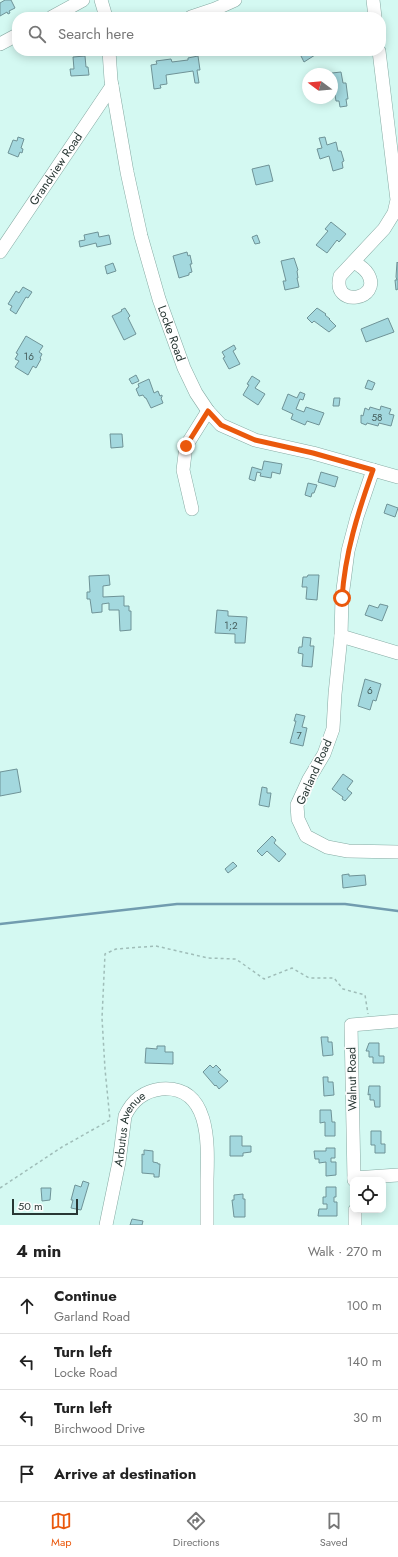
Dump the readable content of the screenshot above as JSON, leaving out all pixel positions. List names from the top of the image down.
{
  "streets": {
    "street": [
      "Grandview Road",
      "Locke Road",
      "Garland Road",
      "Walnut Road",
      "Arbutus Avenue"
    ]
  },
  "crossings": [
    ["Grandview Road", "Locke Road"],
    ["Locke Road", "Garland Road"]
  ],
  "house_numbers": [
    "16",
    "58",
    "1;2",
    "6",
    "7"
  ],
  "scale_bar": "50 m",
  "north": "left",
  "page": {
    "search": "Search here",
    "scale": "50 m",
    "heading": ["4 min", "Walk · 270 m"],
    "list": [
      ["Continue", "Garland Road", "100 m"],
      ["Turn left", "Locke Road", "140 m"],
      ["Turn left", "Birchwood Drive", "30 m"],
      "Arrive at destination"
    ],
    "nav": ["Map", "Directions", "Saved"]
  }
}
